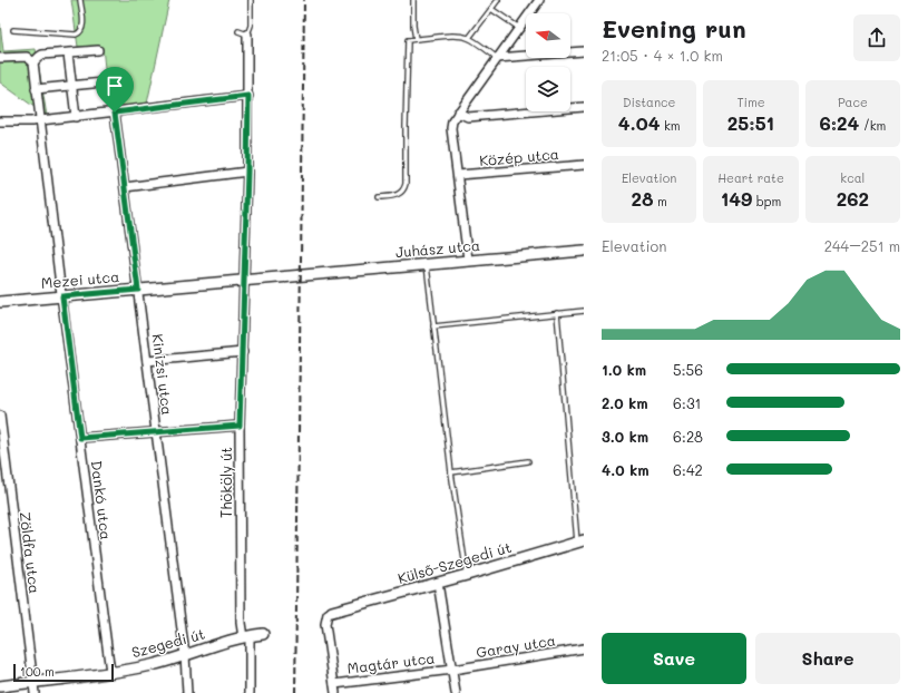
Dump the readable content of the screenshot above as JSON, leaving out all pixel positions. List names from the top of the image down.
{
  "streets": {
    "street": [
      "Közép utca",
      "Juhász utca",
      "Mezei utca",
      "Kinizsi utca",
      "Thököly út",
      "Dankó utca",
      "Zöldfa utca",
      "Külső-Szegedi út",
      "Szegedi út",
      "Garay utca",
      "Magtár utca"
    ]
  },
  "crossings": [
    ["Juhász utca", "Mezei utca"],
    ["Mezei utca", "Kinizsi utca"],
    ["Mezei utca", "Thököly út"],
    ["Mezei utca", "Dankó utca"],
    ["Kinizsi utca", "Szegedi út"],
    ["Thököly út", "Szegedi út"],
    ["Dankó utca", "Szegedi út"],
    ["Zöldfa utca", "Szegedi út"],
    ["Garay utca", "Magtár utca"]
  ],
  "scale_bar": "100 m",
  "north": "left",
  "page": {
    "heading": ["Evening run", "21:05 · 4 × 1.0 km"],
    "stats": [
      ["Distance", "4.04 km"],
      ["Time", "25:51"],
      ["Pace", "6:24 /km"],
      ["Elevation", "28 m"],
      ["Heart rate", "149 bpm"],
      ["kcal", "262"]
    ],
    "chart": ["Elevation", "244–251 m"],
    "list": [
      {
        "name": "1.0 km",
        "note": "5:56"
      },
      {
        "name": "2.0 km",
        "note": "6:31"
      },
      {
        "name": "3.0 km",
        "note": "6:28"
      },
      {
        "name": "4.0 km",
        "note": "6:42"
      }
    ],
    "buttons": ["Save", "Share"],
    "scale": "100 m"
  }
}
